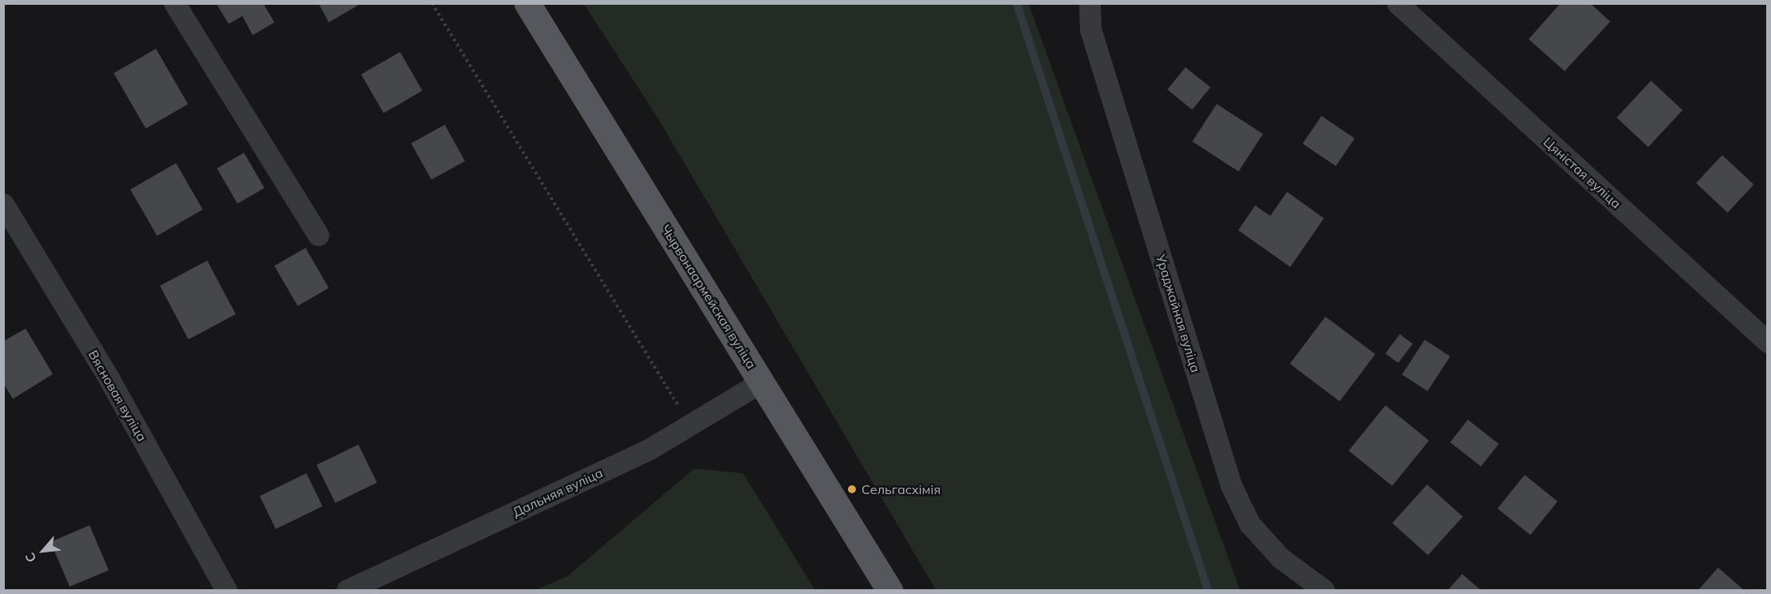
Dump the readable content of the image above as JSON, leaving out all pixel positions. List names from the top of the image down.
{
  "streets": {
    "main road": ["Чырвонаармейская вуліца"],
    "street": [
      "Цяністая вуліца",
      "Ураджайная вуліца",
      "Вясновая вуліца",
      "Дальняя вуліца"
    ]
  },
  "crossings": [
    ["Чырвонаармейская вуліца", "Дальняя вуліца"]
  ],
  "places": ["Сельгасхімія"],
  "north": "bottom left"
}
